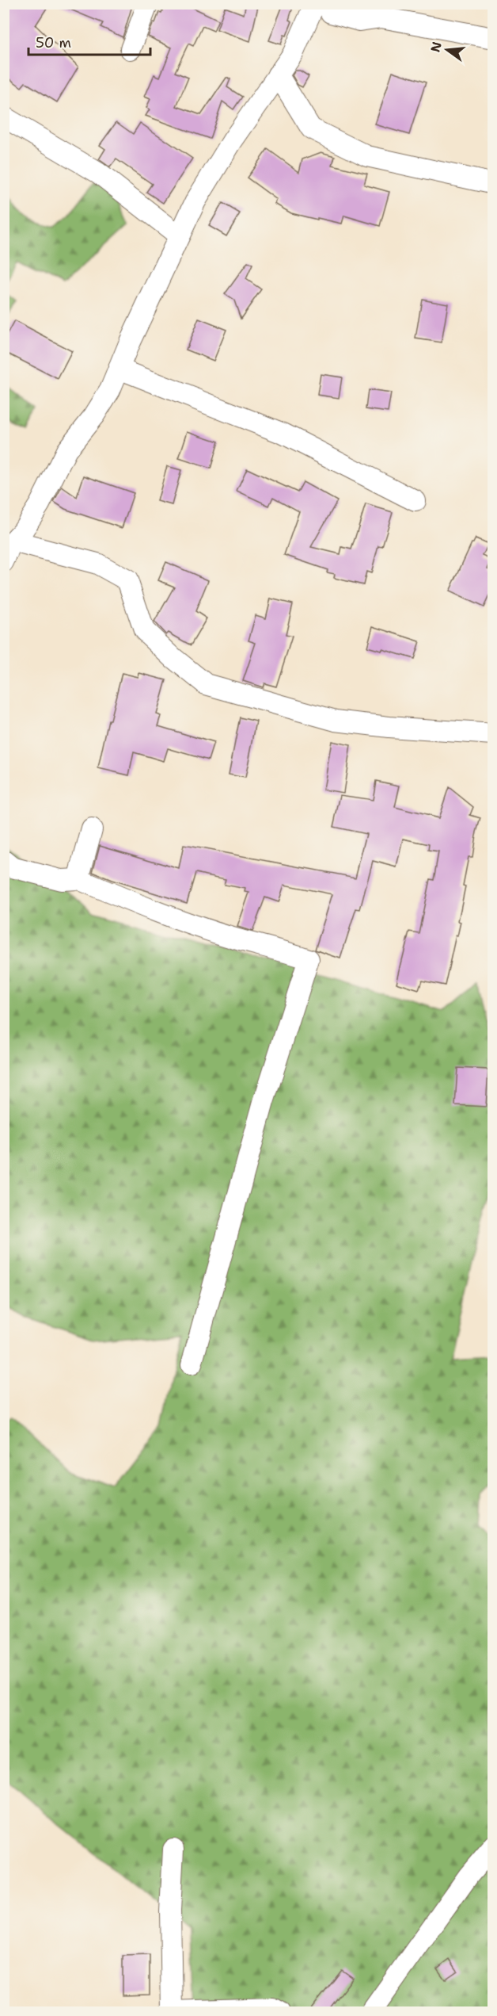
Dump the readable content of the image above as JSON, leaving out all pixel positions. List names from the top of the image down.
{
  "scale_bar": "50 m",
  "north": "left"
}
